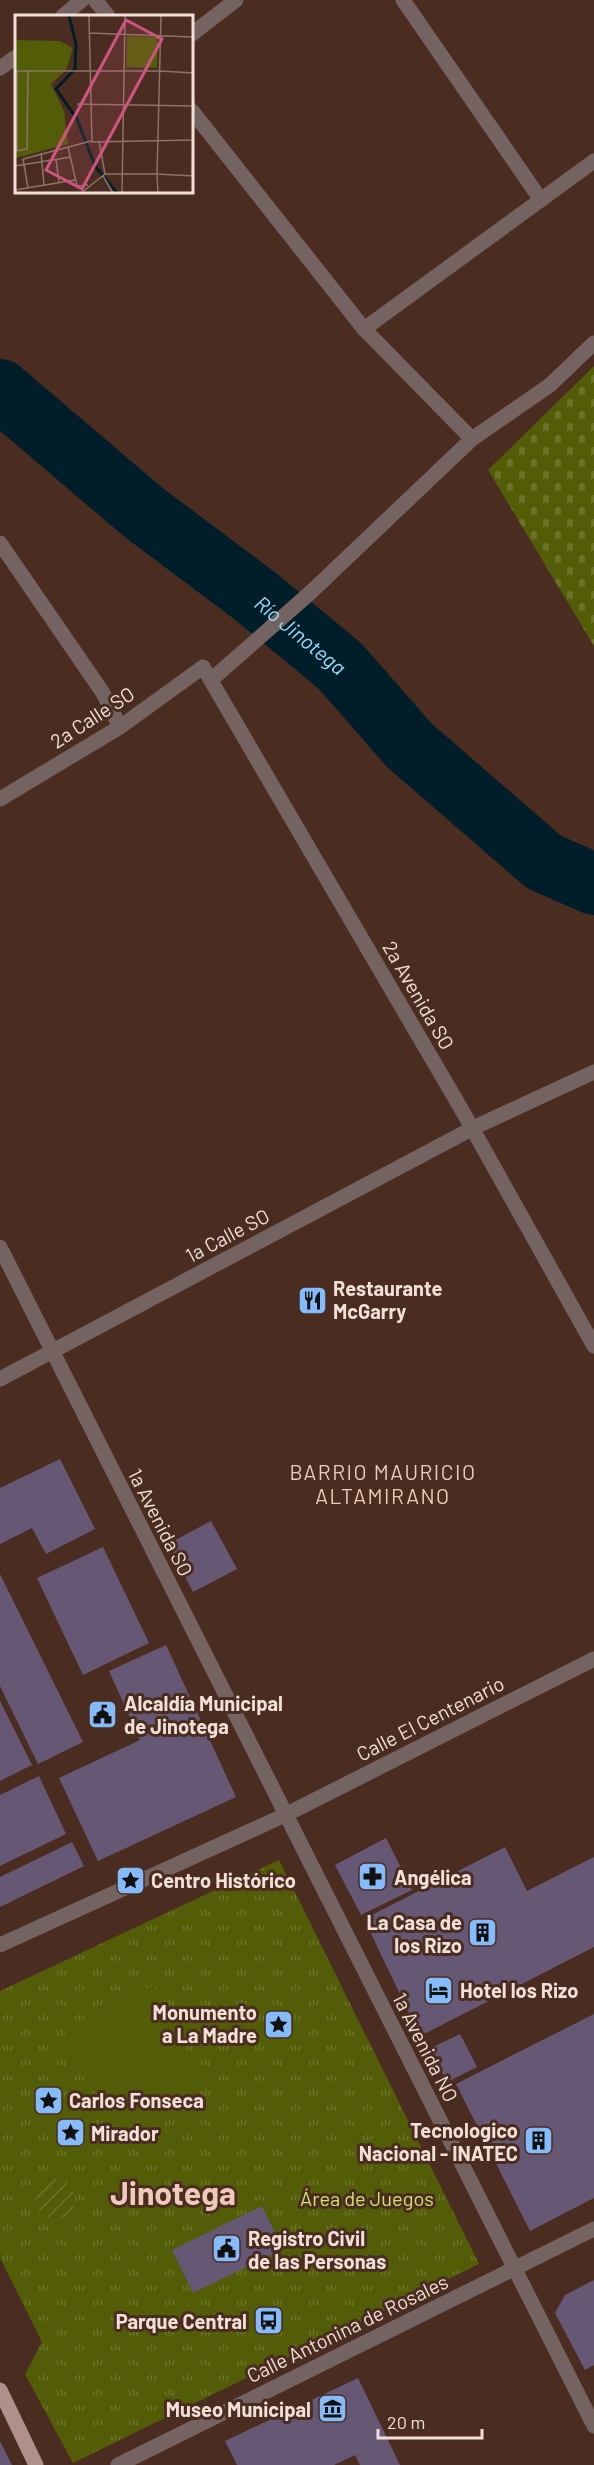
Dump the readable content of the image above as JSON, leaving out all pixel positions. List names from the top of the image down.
{
  "streets": {
    "street": [
      "2a Calle SO",
      "2a Avenida SO",
      "1a Calle SO",
      "1a Avenida SO",
      "Calle El Centenario",
      "1a Avenida NO",
      "Calle Antonina de Rosales"
    ]
  },
  "crossings": [
    ["2a Calle SO", "2a Avenida SO"],
    ["2a Avenida SO", "1a Calle SO"],
    ["1a Calle SO", "1a Avenida SO"],
    ["1a Avenida SO", "Calle El Centenario"],
    ["1a Avenida SO", "1a Avenida NO"],
    ["Calle El Centenario", "1a Avenida NO"],
    ["1a Avenida NO", "Calle Antonina de Rosales"]
  ],
  "districts": ["BARRIO MAURICIO ALTAMIRANO", "Jinotega"],
  "water": ["Río Jinotega"],
  "parks": ["Área de Juegos"],
  "places": {
    "restaurant": ["Restaurante McGarry"],
    "public building": ["Alcaldía Municipal de Jinotega", "Registro Civil de las Personas"],
    "pharmacy": ["Angélica"],
    "place": [
      "Centro Histórico",
      "Monumento a La Madre",
      "Carlos Fonseca",
      "Mirador"
    ],
    "building": ["La Casa de los Rizo", "Tecnologico Nacional - INATEC"],
    "hotel": ["Hotel los Rizo"],
    "bus stop": ["Parque Central"],
    "museum": ["Museo Municipal"]
  },
  "scale_bar": "20 m"
}
